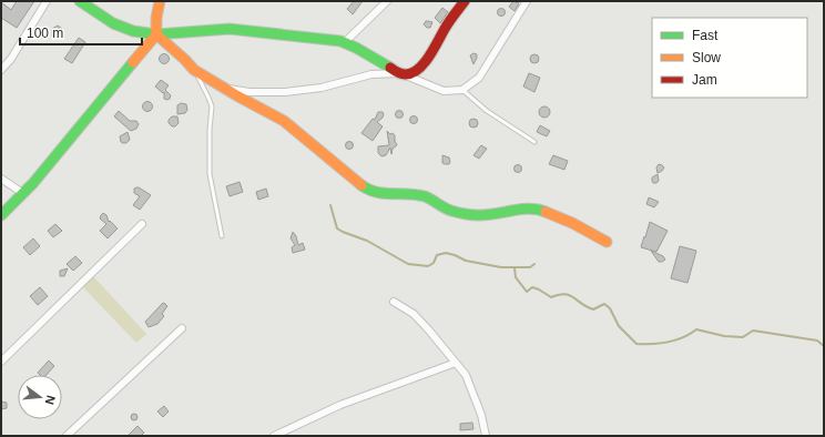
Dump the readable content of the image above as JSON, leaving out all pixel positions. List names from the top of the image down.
{
  "legend": ["Fast", "Slow", "Jam"],
  "scale_bar": "100 m",
  "north": "right"
}
